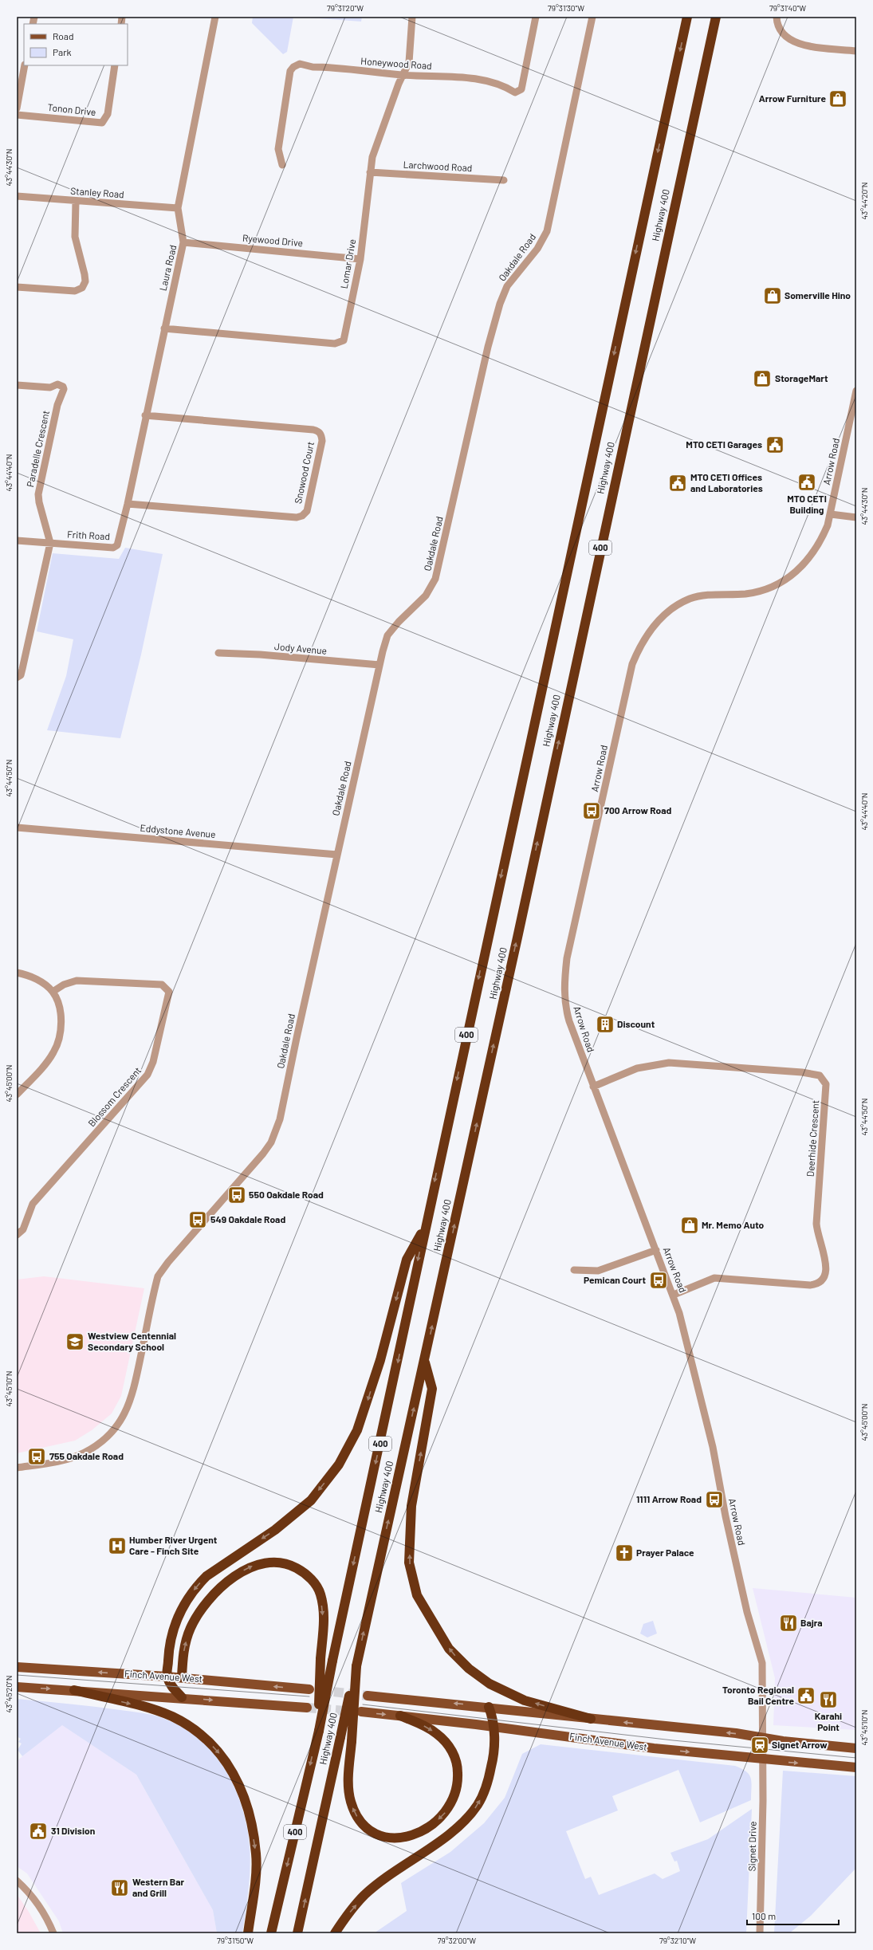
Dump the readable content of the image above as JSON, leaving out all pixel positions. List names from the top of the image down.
{
  "streets": {
    "highway": ["Highway 400", "400"],
    "main road": ["Finch Avenue West"],
    "street": [
      "Honeywood Road",
      "Tonon Drive",
      "Larchwood Road",
      "Stanley Road",
      "Ryewood Drive",
      "Oakdale Road",
      "Lomar Drive",
      "Laura Road",
      "Paradelle Crescent",
      "Arrow Road",
      "Snowood Court",
      "Frith Road",
      "Jody Avenue",
      "Eddystone Avenue",
      "Blossom Crescent",
      "Deerhide Crescent",
      "Signet Drive"
    ]
  },
  "crossings": [
    ["Honeywood Road", "Lomar Drive"],
    ["Larchwood Road", "Lomar Drive"],
    ["Stanley Road", "Laura Road"],
    ["Ryewood Drive", "Lomar Drive"],
    ["Ryewood Drive", "Laura Road"],
    ["Oakdale Road", "Jody Avenue"],
    ["Oakdale Road", "Eddystone Avenue"],
    ["Lomar Drive", "Laura Road"],
    ["Laura Road", "Snowood Court"],
    ["Laura Road", "Frith Road"],
    ["Paradelle Crescent", "Frith Road"],
    ["Arrow Road", "Deerhide Crescent"],
    ["Arrow Road", "Finch Avenue West"],
    ["Arrow Road", "Signet Drive"],
    ["Snowood Court", "Frith Road"],
    ["Finch Avenue West", "Signet Drive"]
  ],
  "places": {
    "shop": [
      "Arrow Furniture",
      "Somerville Hino",
      "StorageMart",
      "Mr. Memo Auto"
    ],
    "public building": [
      "MTO CETI Garages",
      "MTO CETI Building",
      "MTO CETI Offices and Laboratories",
      "Toronto Regional Bail Centre",
      "31 Division"
    ],
    "bus stop": [
      "700 Arrow Road",
      "550 Oakdale Road",
      "549 Oakdale Road",
      "Pemican Court",
      "755 Oakdale Road",
      "1111 Arrow Road"
    ],
    "building": ["Discount"],
    "school or university": ["Westview Centennial Secondary School"],
    "hospital": ["Humber River Urgent Care - Finch Site"],
    "church": ["Prayer Palace"],
    "restaurant": ["Bajra", "Karahi Point", "Western Bar and Grill"],
    "station": ["Signet Arrow"]
  },
  "legend": ["Road", "Park"],
  "scale_bar": "100 m",
  "coordinates": [
    "79°31'20\"W",
    "79°31'30\"W",
    "79°31'40\"W",
    "43°44'30\"N",
    "43°44'20\"N",
    "43°44'40\"N",
    "43°44'50\"N",
    "43°45'00\"N",
    "43°45'10\"N",
    "43°45'20\"N",
    "79°31'50\"W",
    "79°32'00\"W",
    "79°32'10\"W"
  ]
}
